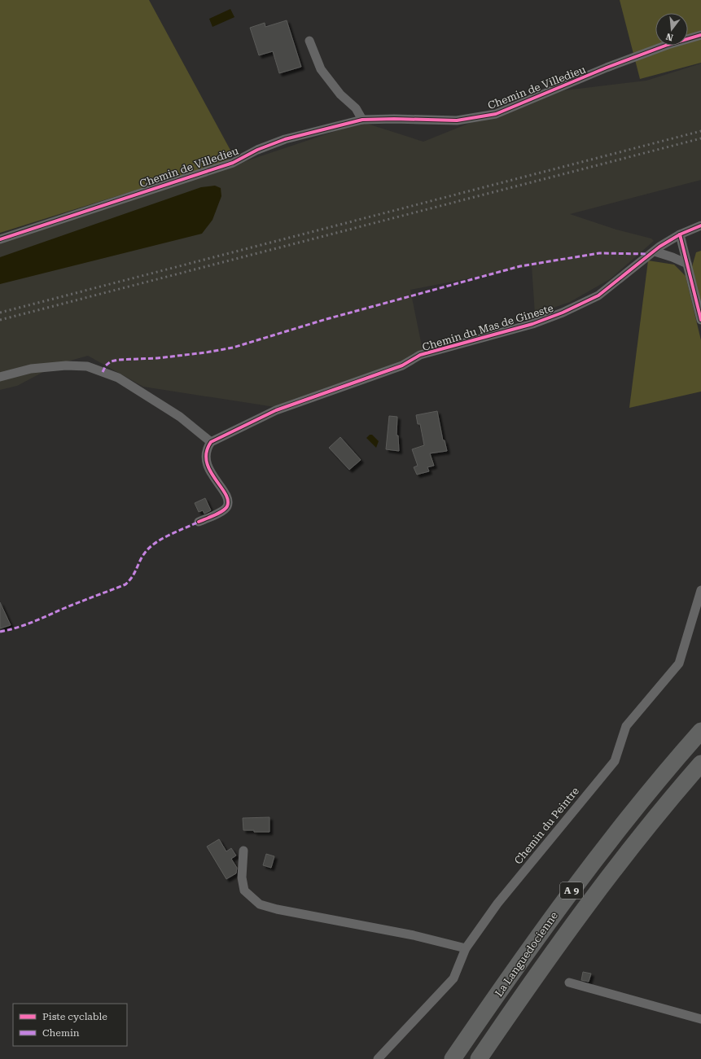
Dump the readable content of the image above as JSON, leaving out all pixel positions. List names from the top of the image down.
{
  "streets": {
    "highway": ["A 9", "La Languedocienne"],
    "street": ["Chemin de Villedieu", "Chemin du Mas de Gineste", "Chemin du Peintre"]
  },
  "legend": ["Piste cyclable", "Chemin"],
  "north": "bottom"
}
